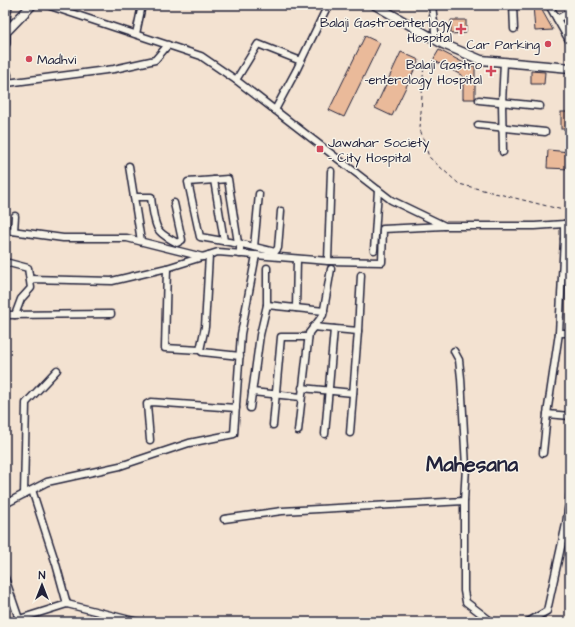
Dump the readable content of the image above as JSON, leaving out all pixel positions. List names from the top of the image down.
{
  "districts": ["Mahesana"],
  "places": {
    "health": ["Balaji Gastroenterlogy Hospital", "Balaji Gastro -enterology Hospital"],
    "other": ["Car Parking", "Madhvi"],
    "transit": ["Jawahar Society - City Hospital"]
  },
  "north": "top"
}
